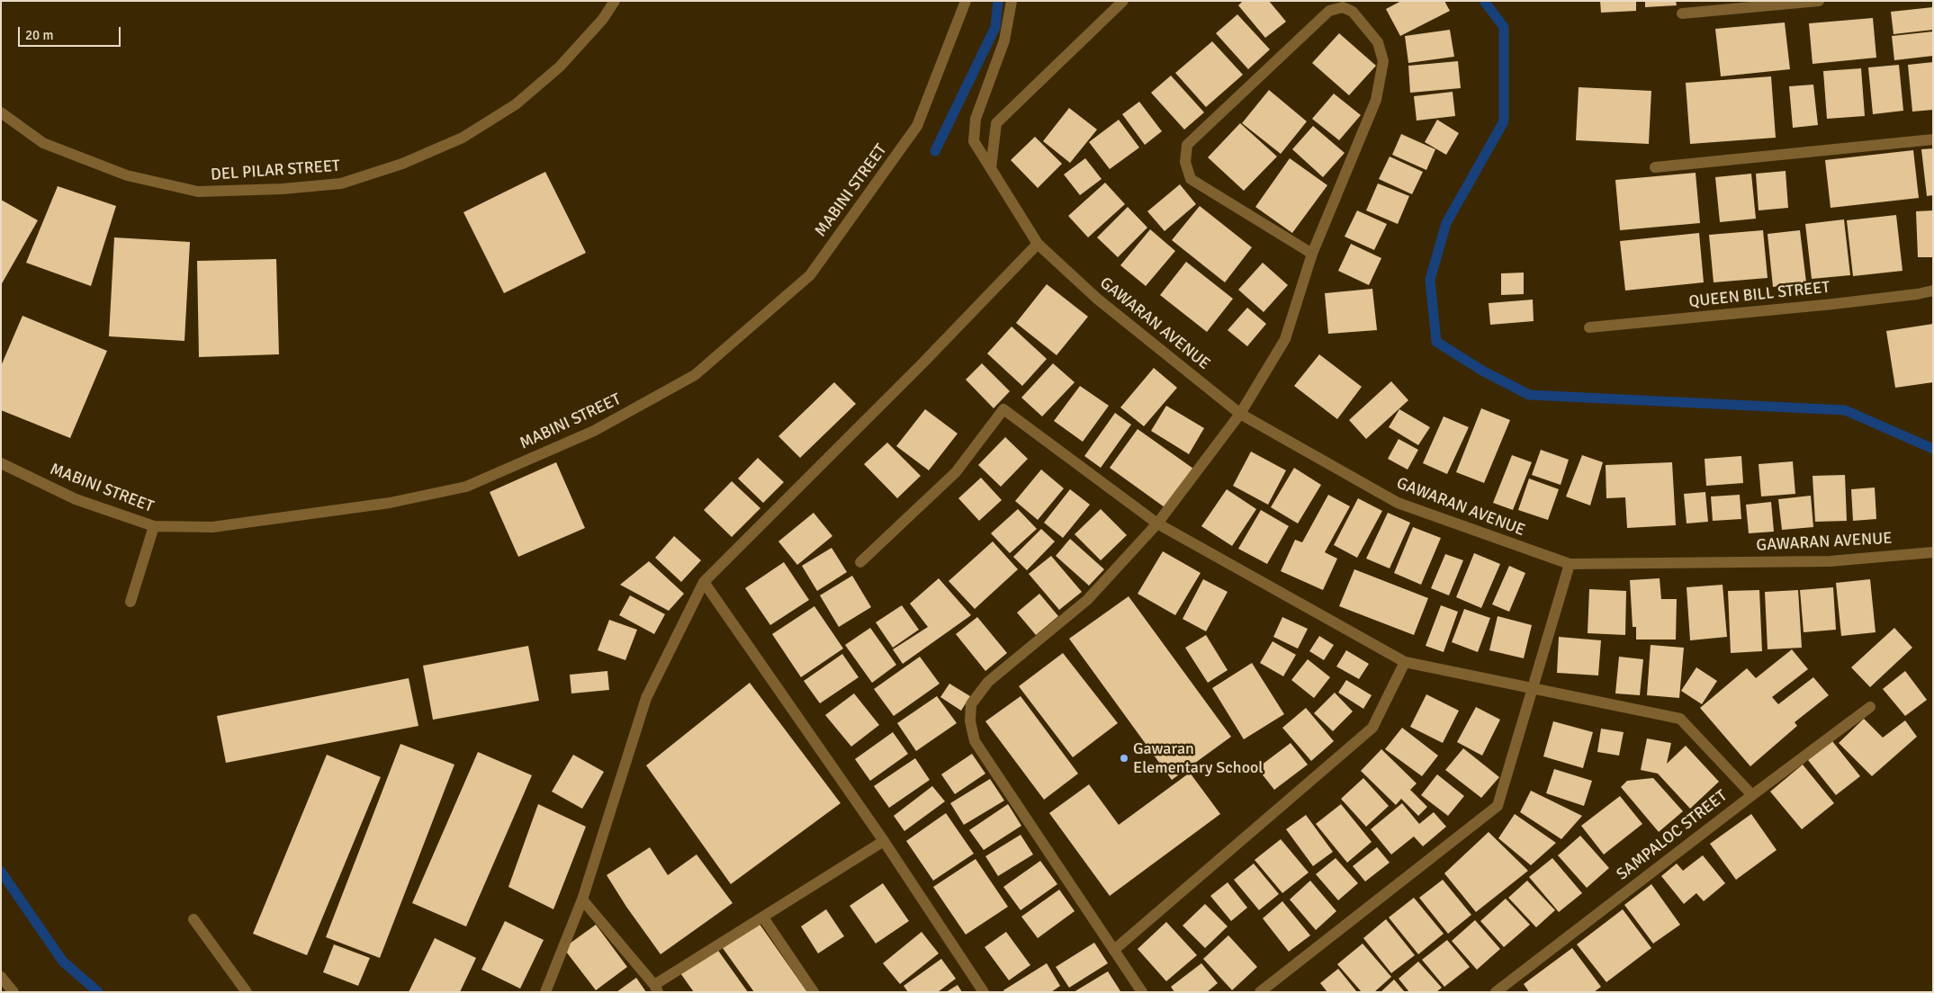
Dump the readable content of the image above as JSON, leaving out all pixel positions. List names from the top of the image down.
{
  "streets": {
    "street": [
      "DEL PILAR STREET",
      "MABINI STREET",
      "QUEEN BILL STREET",
      "GAWARAN AVENUE",
      "SAMPALOC STREET"
    ]
  },
  "places": ["Gawaran Elementary School"],
  "scale_bar": "20 m"
}
